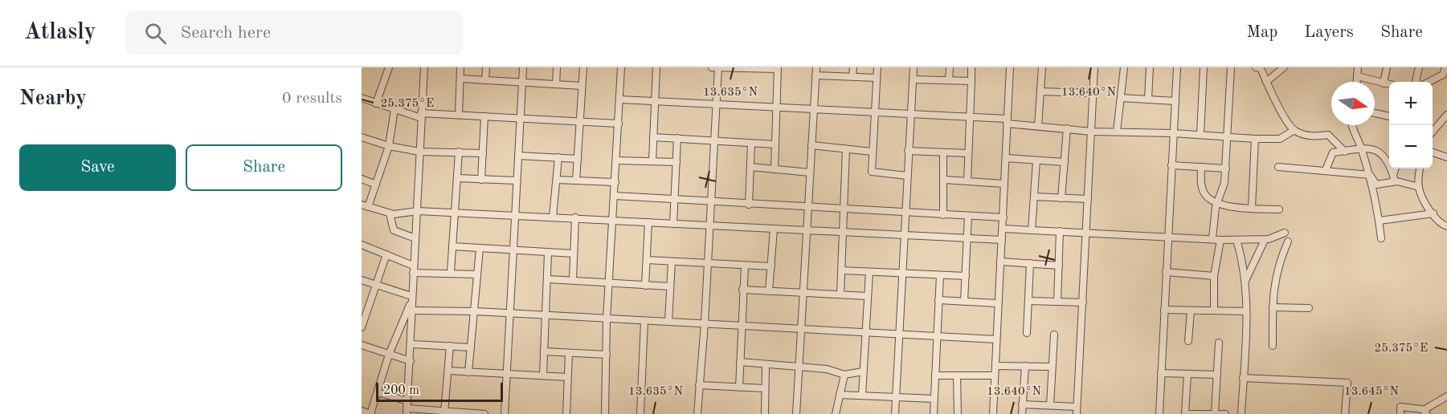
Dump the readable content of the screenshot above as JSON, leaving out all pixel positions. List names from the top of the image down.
{
  "scale_bar": "200 m",
  "north": "right",
  "page": {
    "header": "Atlasly",
    "search": "Search here",
    "nav": ["Map", "Layers", "Share"],
    "heading": ["Nearby", "0 results"],
    "map_buttons": ["+", "−"],
    "buttons": ["Save", "Share"],
    "scale": "200 m"
  },
  "coordinates": [
    "13.635°N",
    "13.640°N",
    "25.375°E",
    "13.645°N"
  ]
}
